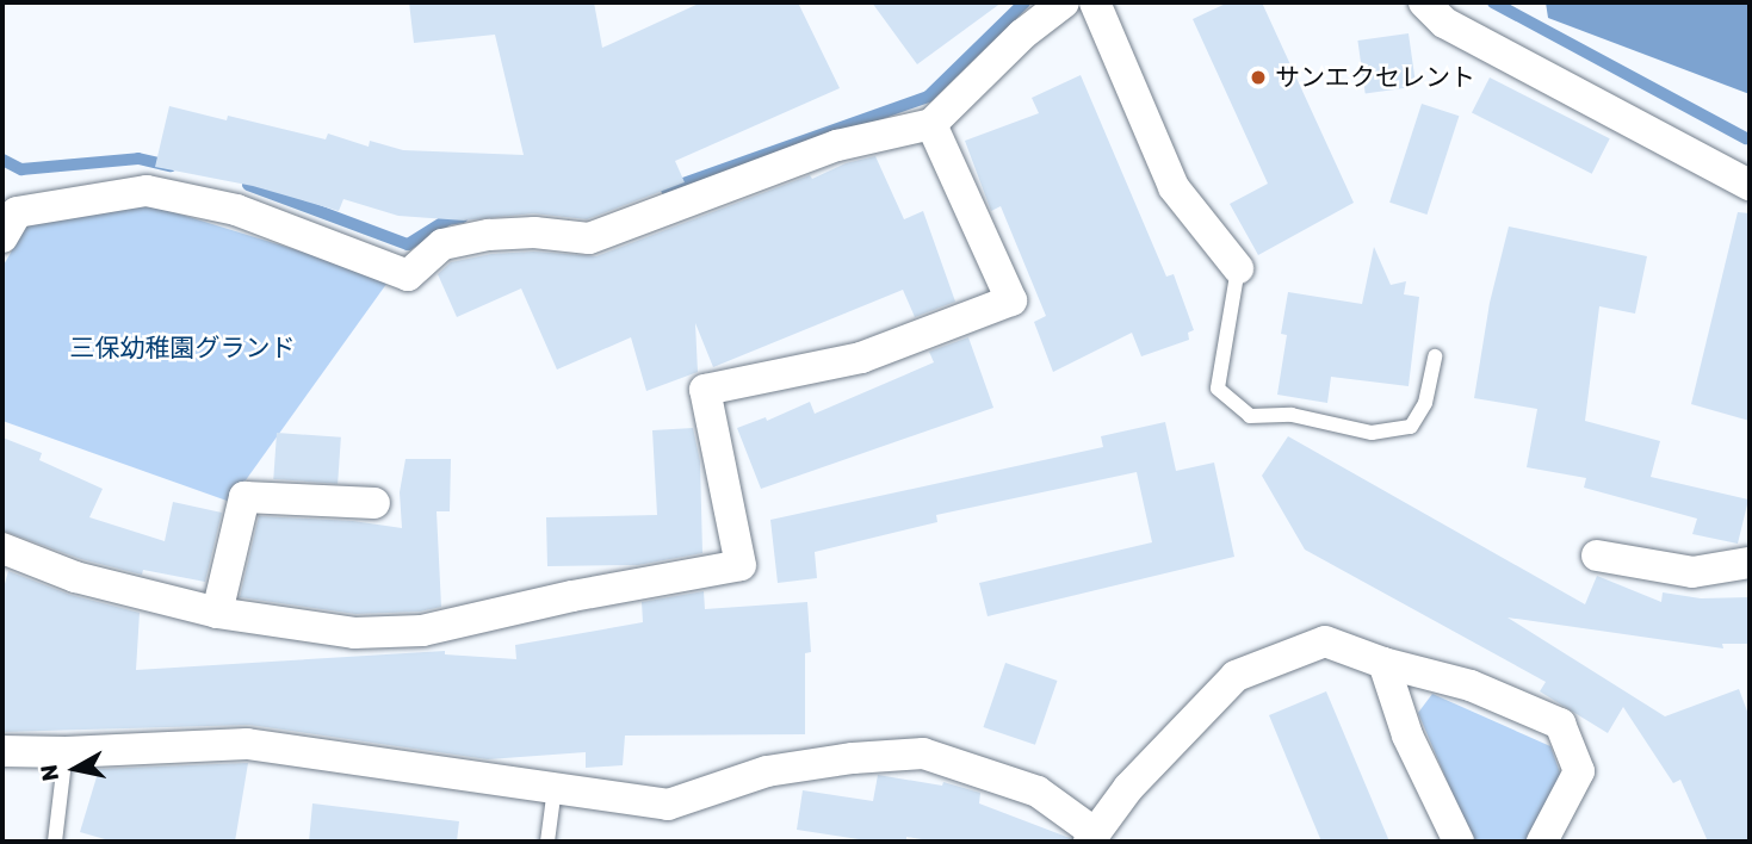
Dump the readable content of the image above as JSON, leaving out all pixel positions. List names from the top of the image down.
{
  "parks": ["三保幼稚園グランド"],
  "places": ["サンエクセレント"],
  "north": "left"
}
